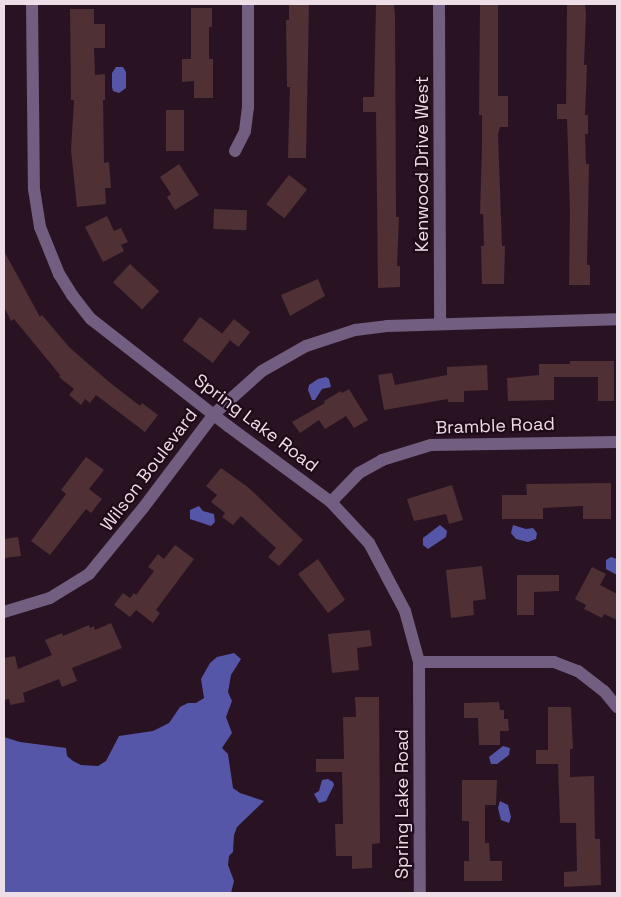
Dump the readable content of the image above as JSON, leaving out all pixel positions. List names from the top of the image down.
{
  "streets": {
    "street": [
      "Kenwood Drive West",
      "Spring Lake Road",
      "Bramble Road",
      "Wilson Boulevard"
    ]
  },
  "crossings": [
    ["Kenwood Drive West", "Wilson Boulevard"],
    ["Spring Lake Road", "Bramble Road"],
    ["Spring Lake Road", "Wilson Boulevard"]
  ]
}
